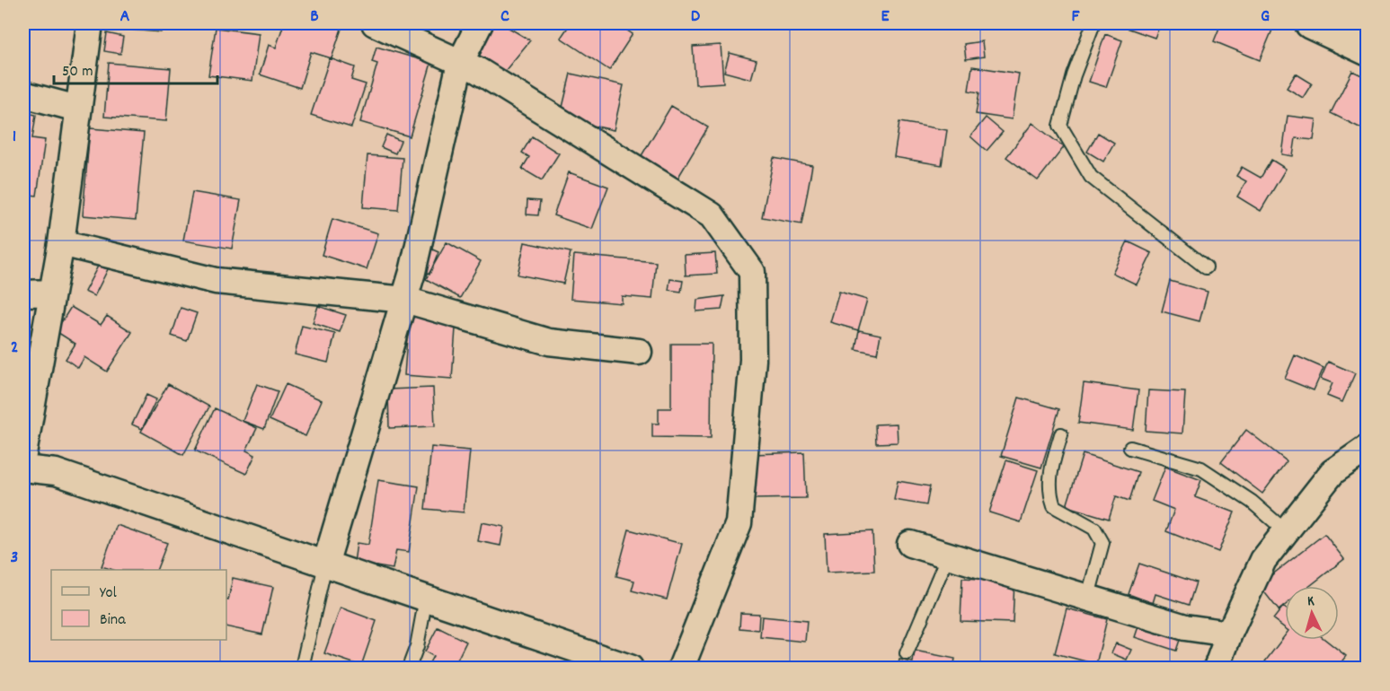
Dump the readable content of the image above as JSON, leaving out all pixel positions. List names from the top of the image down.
{
  "legend": ["Yol", "Bina"],
  "scale_bar": "50 m",
  "north": "top",
  "grid": {
    "columns": [
      "A",
      "B",
      "C",
      "D",
      "E",
      "F",
      "G"
    ],
    "rows": ["1", "2", "3"]
  }
}
